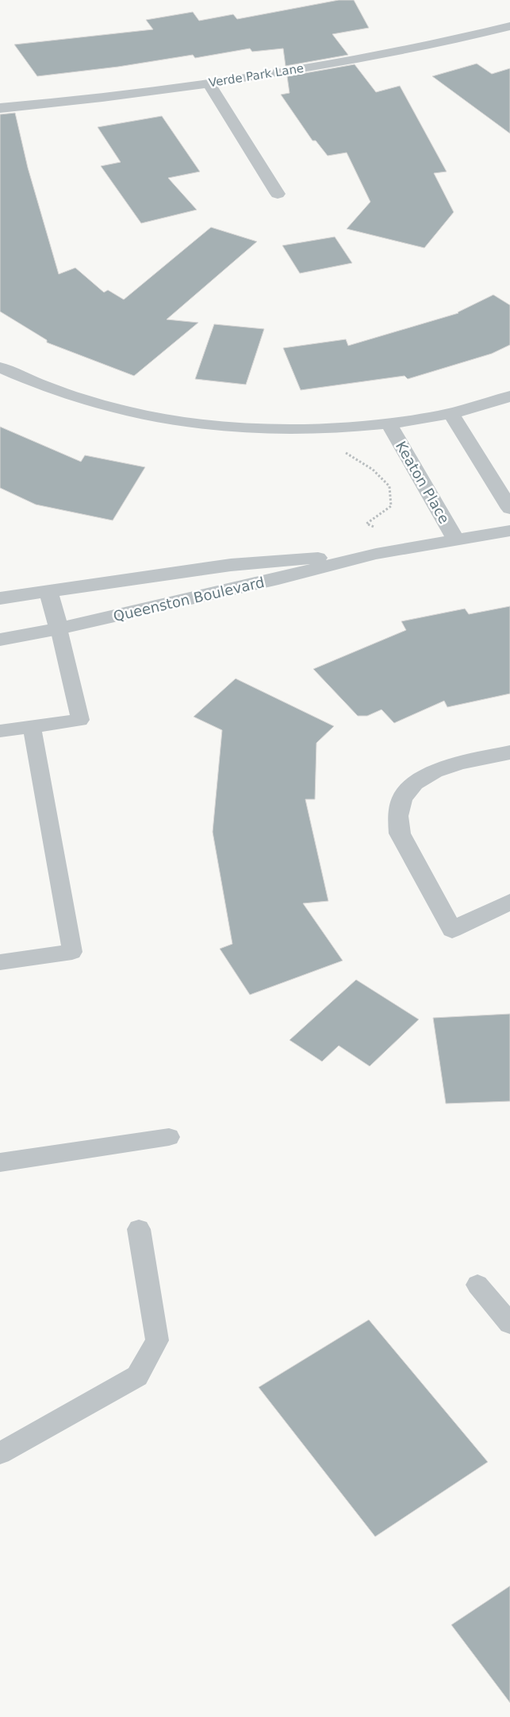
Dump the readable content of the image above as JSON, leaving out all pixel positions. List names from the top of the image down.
{
  "streets": {
    "street": ["Verde Park Lane", "Keaton Place", "Queenston Boulevard"]
  },
  "crossings": [
    ["Keaton Place", "Queenston Boulevard"]
  ]
}
